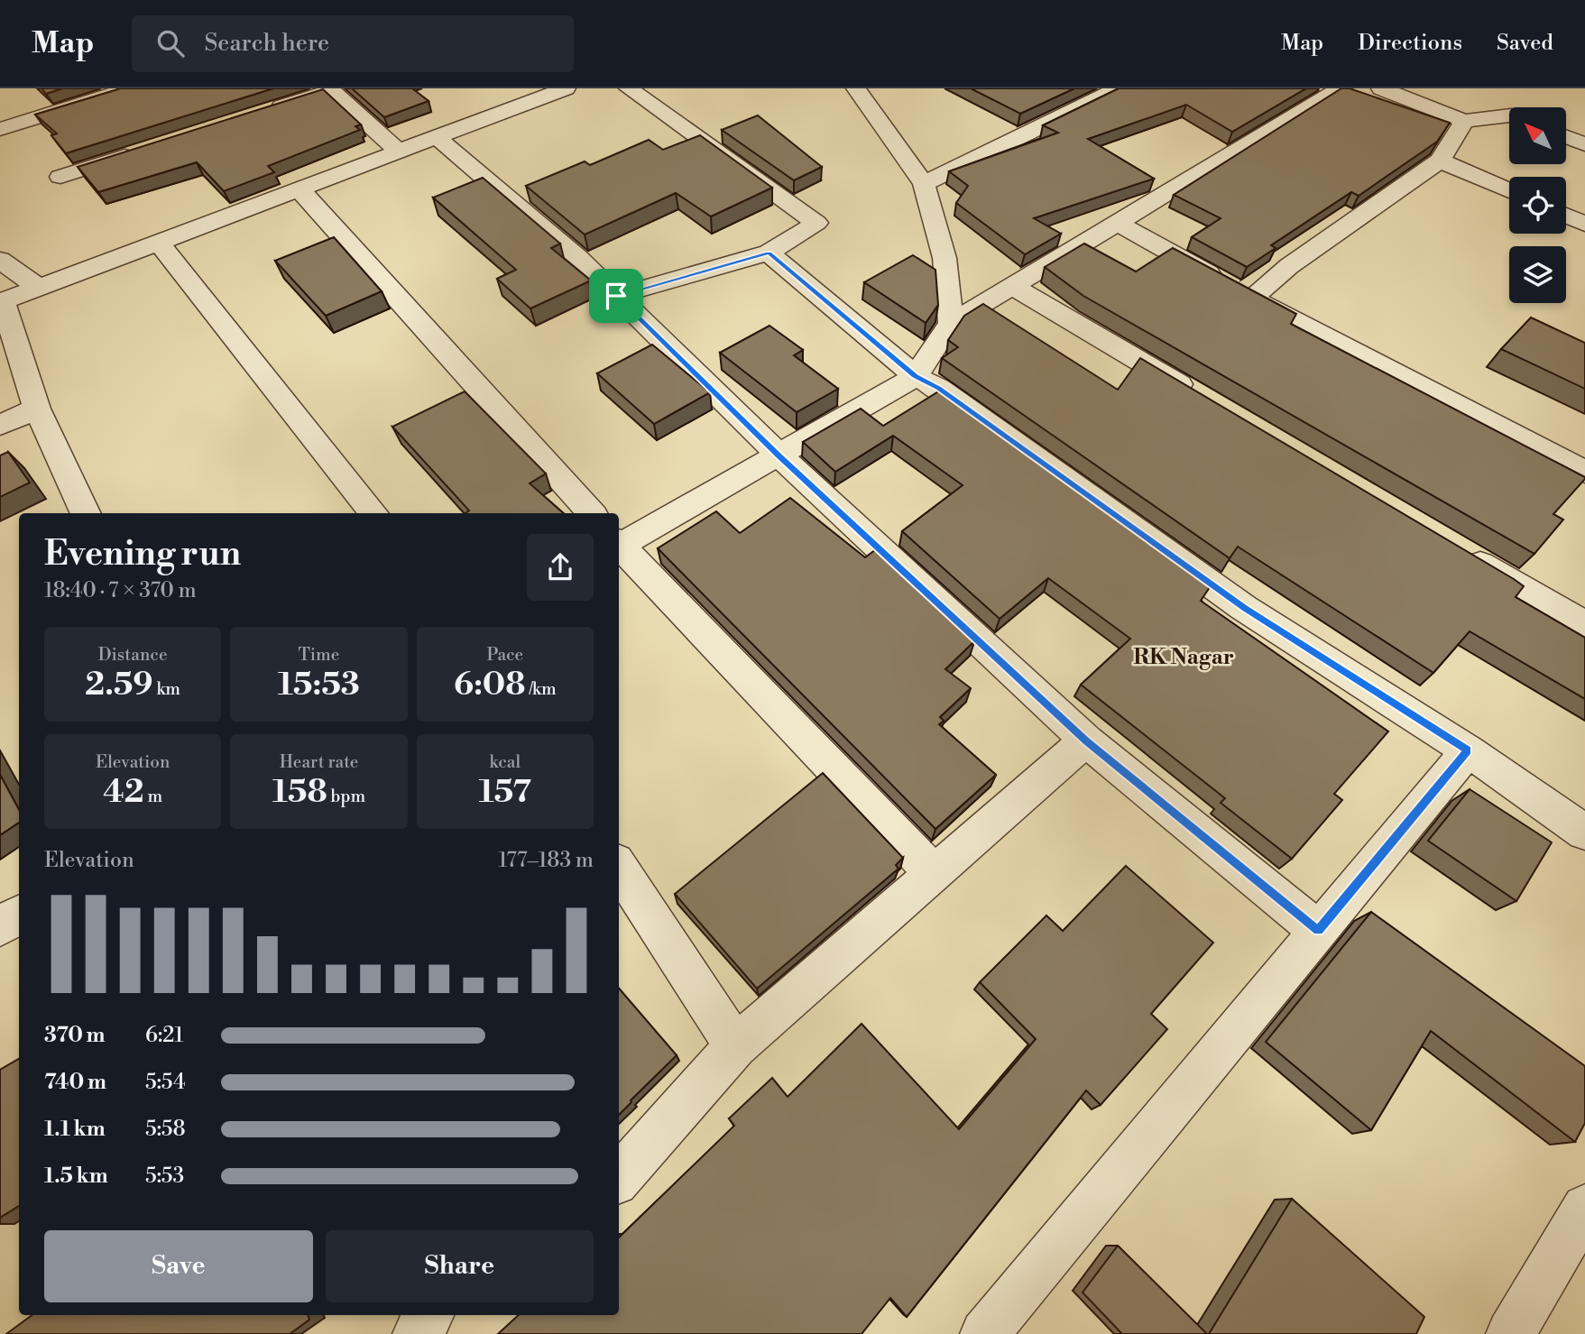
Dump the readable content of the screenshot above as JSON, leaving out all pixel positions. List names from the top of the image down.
{
  "districts": ["RK Nagar"],
  "north": "top left",
  "page": {
    "header": "Map",
    "search": "Search here",
    "nav": ["Map", "Directions", "Saved"],
    "heading": ["Evening run", "18:40 · 7 × 370 m"],
    "stats": [
      ["Distance", "2.59 km"],
      ["Time", "15:53"],
      ["Pace", "6:08 /km"],
      ["Elevation", "42 m"],
      ["Heart rate", "158 bpm"],
      ["kcal", "157"]
    ],
    "chart": ["Elevation", "177–183 m"],
    "list": [
      {
        "name": "370 m",
        "note": "6:21"
      },
      {
        "name": "740 m",
        "note": "5:54"
      },
      {
        "name": "1.1 km",
        "note": "5:58"
      },
      {
        "name": "1.5 km",
        "note": "5:53"
      }
    ],
    "buttons": ["Save", "Share"]
  }
}
